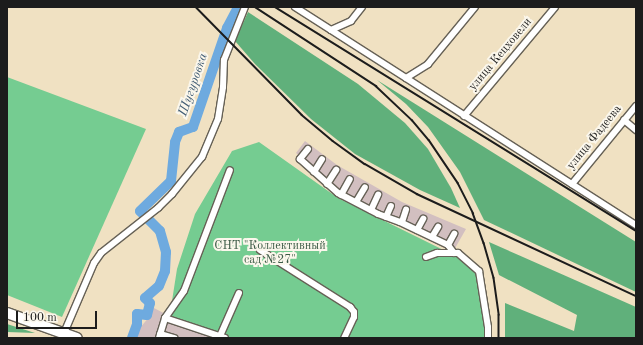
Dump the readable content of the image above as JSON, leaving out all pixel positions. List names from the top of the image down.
{
  "streets": {
    "street": ["улица Кецховели", "улица Фадеева"]
  },
  "water": ["Шугуровка"],
  "parks": ["СНТ \"Коллективный сад №27\""],
  "scale_bar": "100 m"
}
